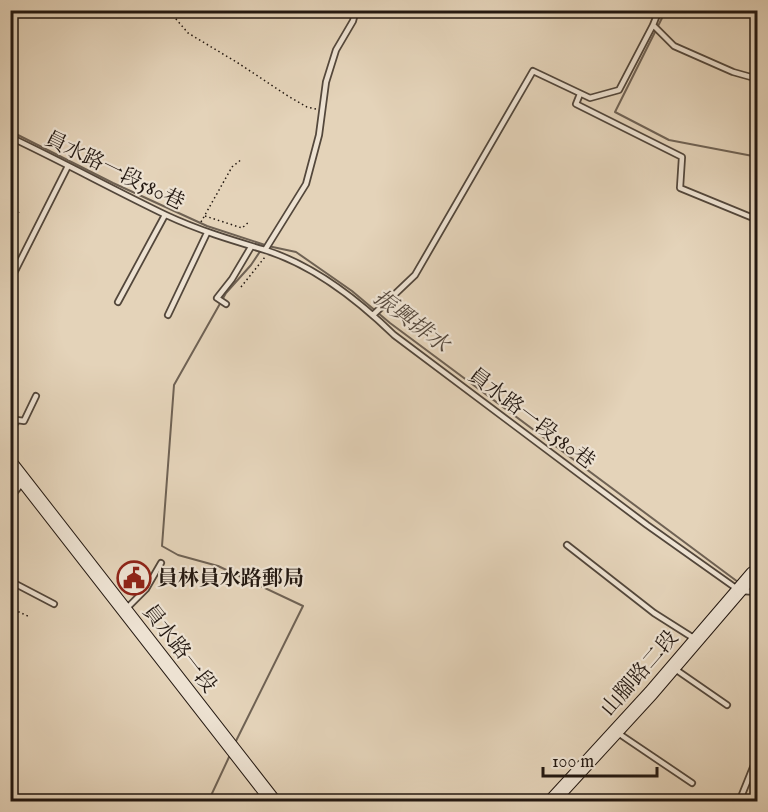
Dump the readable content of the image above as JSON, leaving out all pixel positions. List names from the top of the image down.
{
  "streets": {
    "street": ["員水路一段", "山腳路二段"],
    "lane": ["員水路一段580巷"]
  },
  "crossings": [
    ["員水路一段580巷", "山腳路二段"]
  ],
  "water": ["振興排水"],
  "places": {
    "public building": ["員林員水路郵局"]
  },
  "scale_bar": "100 m"
}
